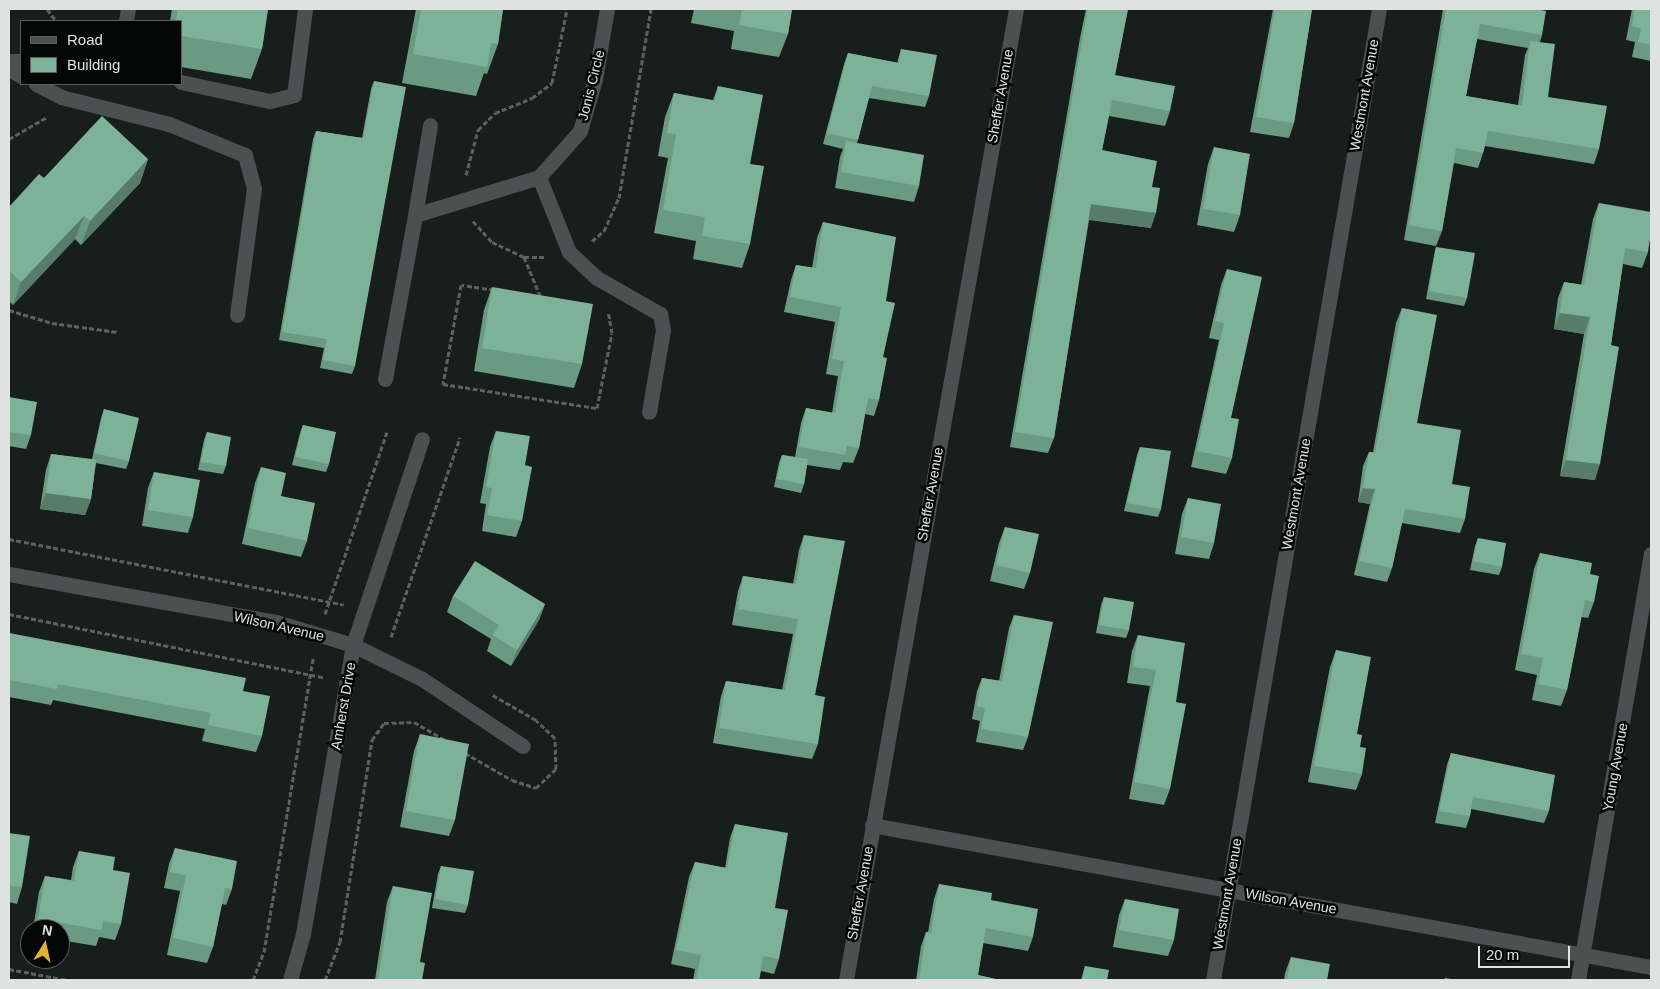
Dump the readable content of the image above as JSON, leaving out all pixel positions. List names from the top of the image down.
{
  "streets": {
    "street": [
      "Jonis Circle",
      "Westmont Avenue",
      "Sheffer Avenue",
      "Wilson Avenue",
      "Amherst Drive",
      "Young Avenue"
    ]
  },
  "crossings": [
    ["Westmont Avenue", "Wilson Avenue"],
    ["Sheffer Avenue", "Wilson Avenue"],
    ["Wilson Avenue", "Amherst Drive"],
    ["Wilson Avenue", "Young Avenue"]
  ],
  "legend": ["Road", "Building"],
  "scale_bar": "20 m",
  "north": "top"
}
